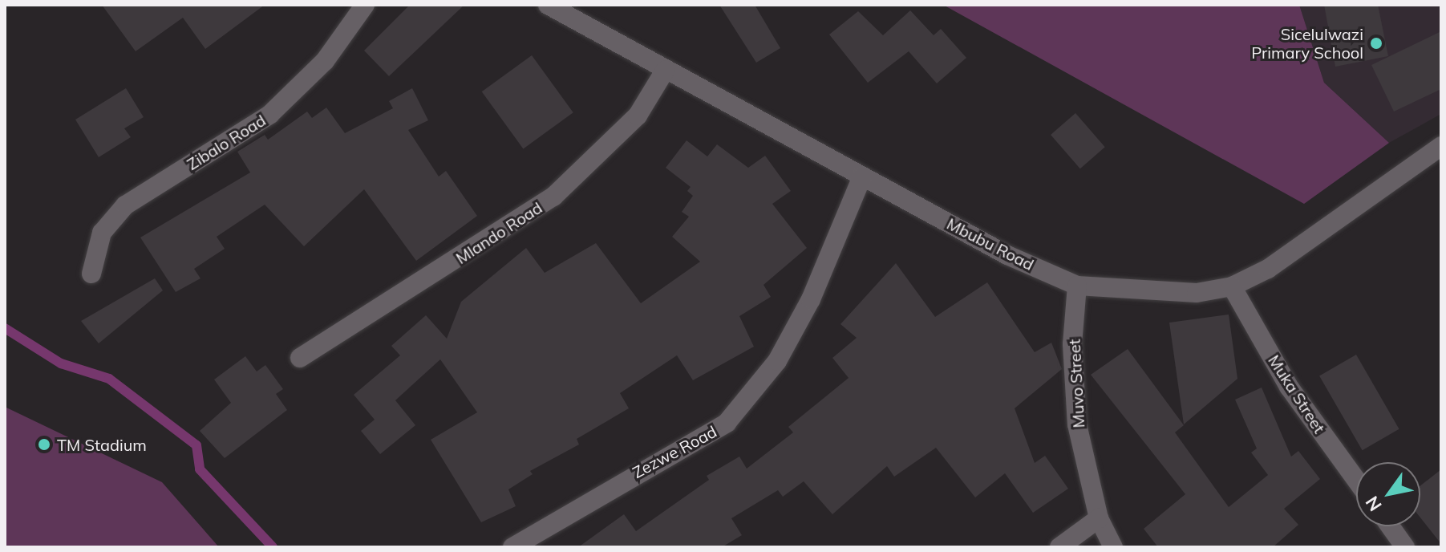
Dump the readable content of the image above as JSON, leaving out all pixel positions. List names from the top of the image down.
{
  "streets": {
    "street": [
      "Zibalo Road",
      "Mlando Road",
      "Mbubu Road",
      "Muvo Street",
      "Muka Street",
      "Zezwe Road"
    ]
  },
  "crossings": [
    ["Mlando Road", "Mbubu Road"],
    ["Mbubu Road", "Muvo Street"],
    ["Mbubu Road", "Muka Street"],
    ["Mbubu Road", "Zezwe Road"]
  ],
  "places": ["Sicelulwazi Primary School", "TM Stadium"],
  "north": "bottom left"
}
